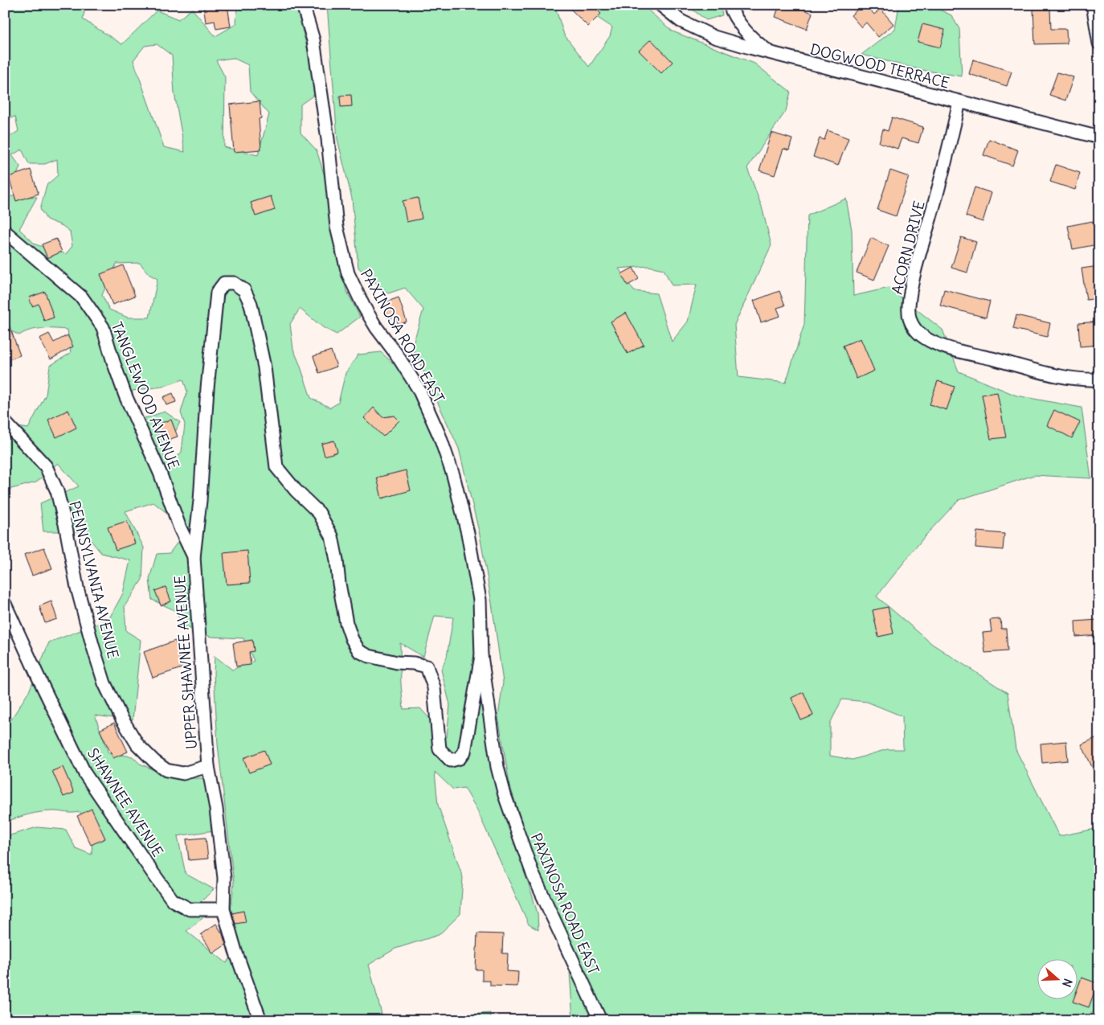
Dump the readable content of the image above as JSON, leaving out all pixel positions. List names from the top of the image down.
{
  "streets": {
    "street": [
      "DOGWOOD TERRACE",
      "ACORN DRIVE",
      "PAXINOSA ROAD EAST",
      "TANGLEWOOD AVENUE",
      "PENNSYLVANIA AVENUE",
      "UPPER SHAWNEE AVENUE",
      "SHAWNEE AVENUE"
    ]
  },
  "crossings": [
    ["DOGWOOD TERRACE", "ACORN DRIVE"],
    ["PAXINOSA ROAD EAST", "UPPER SHAWNEE AVENUE"],
    ["TANGLEWOOD AVENUE", "UPPER SHAWNEE AVENUE"],
    ["PENNSYLVANIA AVENUE", "UPPER SHAWNEE AVENUE"],
    ["UPPER SHAWNEE AVENUE", "SHAWNEE AVENUE"]
  ],
  "north": "right"
}
